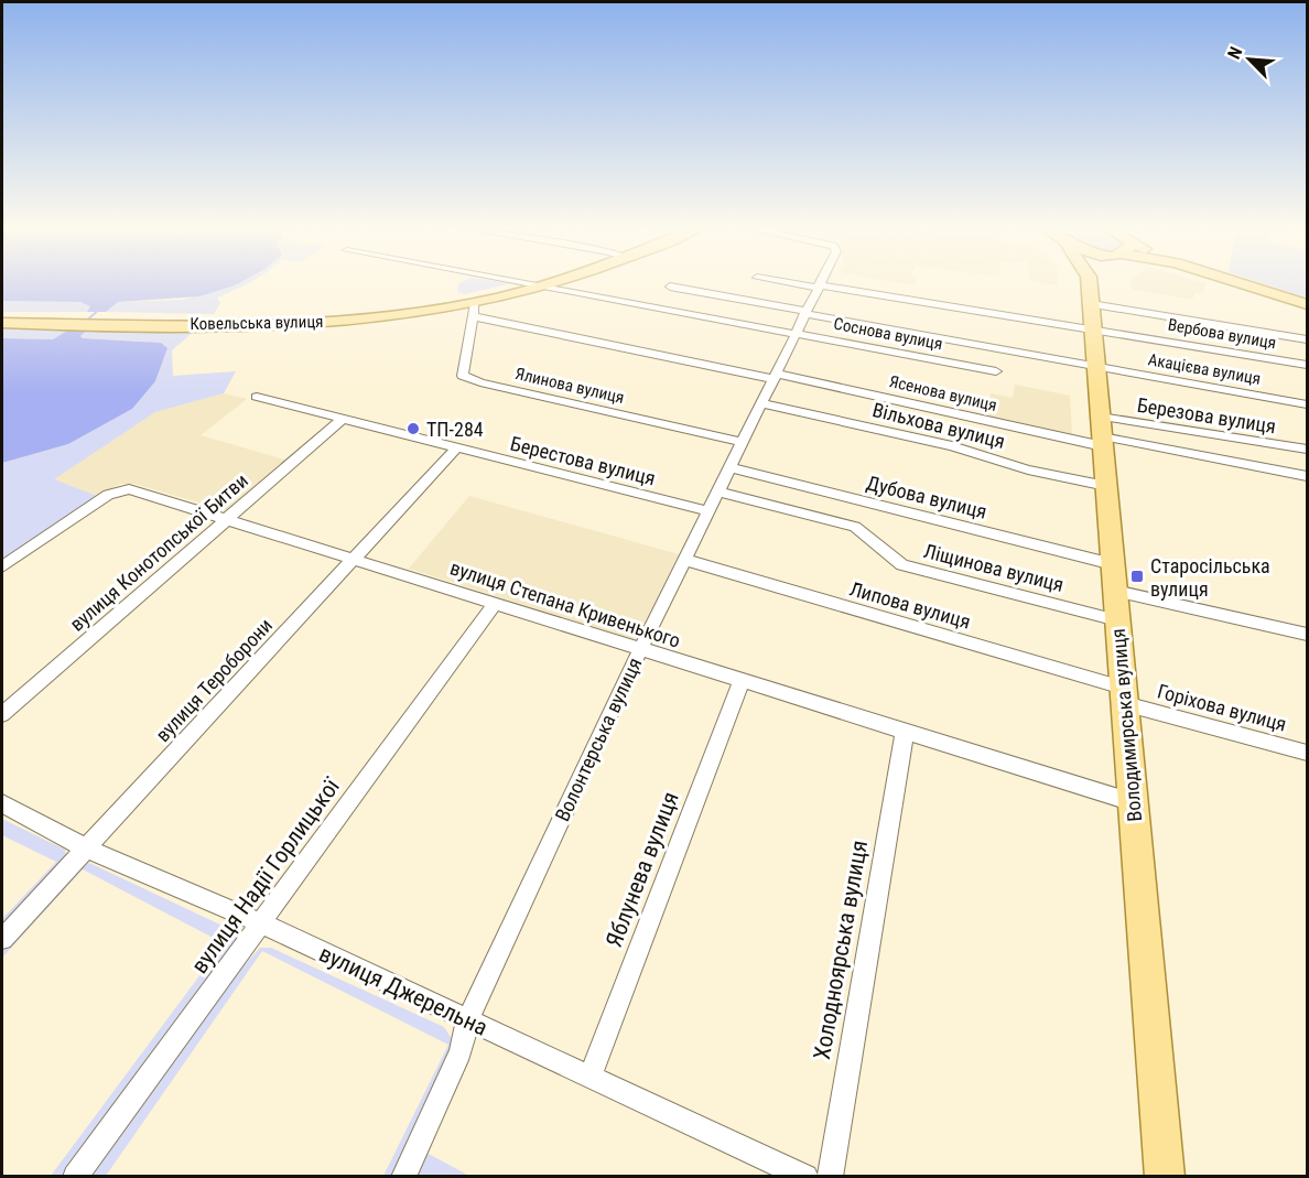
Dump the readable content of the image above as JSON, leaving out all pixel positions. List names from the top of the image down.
{
  "streets": {
    "main road": ["Ковельська вулиця", "Володимирська вулиця"],
    "street": [
      "Соснова вулиця",
      "Вербова вулиця",
      "Акацієва вулиця",
      "Ялинова вулиця",
      "Ясенова вулиця",
      "Березова вулиця",
      "Вільхова вулиця",
      "Берестова вулиця",
      "Дубова вулиця",
      "вулиця Конотопської Битви",
      "Ліщинова вулиця",
      "вулиця Степана Кривенького",
      "Липова вулиця",
      "вулиця Тероборони",
      "Горіхова вулиця",
      "Волонтерська вулиця",
      "Яблунева вулиця",
      "вулиця Надії Горлицької",
      "Холодноярська вулиця",
      "вулиця Джерельна"
    ]
  },
  "crossings": [
    ["Ковельська вулиця", "Соснова вулиця"],
    ["Ковельська вулиця", "Ялинова вулиця"],
    ["Ковельська вулиця", "Ясенова вулиця"],
    ["Соснова вулиця", "Волонтерська вулиця"],
    ["Вербова вулиця", "Володимирська вулиця"],
    ["Акацієва вулиця", "Володимирська вулиця"],
    ["Акацієва вулиця", "Волонтерська вулиця"],
    ["Ялинова вулиця", "Ясенова вулиця"],
    ["Ялинова вулиця", "Волонтерська вулиця"],
    ["Ясенова вулиця", "Березова вулиця"],
    ["Ясенова вулиця", "Володимирська вулиця"],
    ["Ясенова вулиця", "Волонтерська вулиця"],
    ["Березова вулиця", "Володимирська вулиця"],
    ["Вільхова вулиця", "Володимирська вулиця"],
    ["Вільхова вулиця", "Волонтерська вулиця"],
    ["Берестова вулиця", "вулиця Конотопської Битви"],
    ["Берестова вулиця", "вулиця Тероборони"],
    ["Берестова вулиця", "Волонтерська вулиця"],
    ["Дубова вулиця", "Володимирська вулиця"],
    ["Дубова вулиця", "Волонтерська вулиця"],
    ["вулиця Конотопської Битви", "вулиця Степана Кривенького"],
    ["Ліщинова вулиця", "Володимирська вулиця"],
    ["Ліщинова вулиця", "Волонтерська вулиця"],
    ["вулиця Степана Кривенького", "вулиця Тероборони"],
    ["вулиця Степана Кривенького", "Володимирська вулиця"],
    ["вулиця Степана Кривенького", "Волонтерська вулиця"],
    ["вулиця Степана Кривенького", "Яблунева вулиця"],
    ["вулиця Степана Кривенького", "вулиця Надії Горлицької"],
    ["вулиця Степана Кривенького", "Холодноярська вулиця"],
    ["Липова вулиця", "Горіхова вулиця"],
    ["Липова вулиця", "Володимирська вулиця"],
    ["Липова вулиця", "Волонтерська вулиця"],
    ["вулиця Тероборони", "вулиця Джерельна"],
    ["Горіхова вулиця", "Володимирська вулиця"],
    ["Волонтерська вулиця", "вулиця Джерельна"],
    ["Яблунева вулиця", "вулиця Джерельна"],
    ["вулиця Надії Горлицької", "вулиця Джерельна"]
  ],
  "places": {
    "other": ["ТП-284"],
    "transit": ["Старосільська вулиця"]
  },
  "north": "top left"
}
